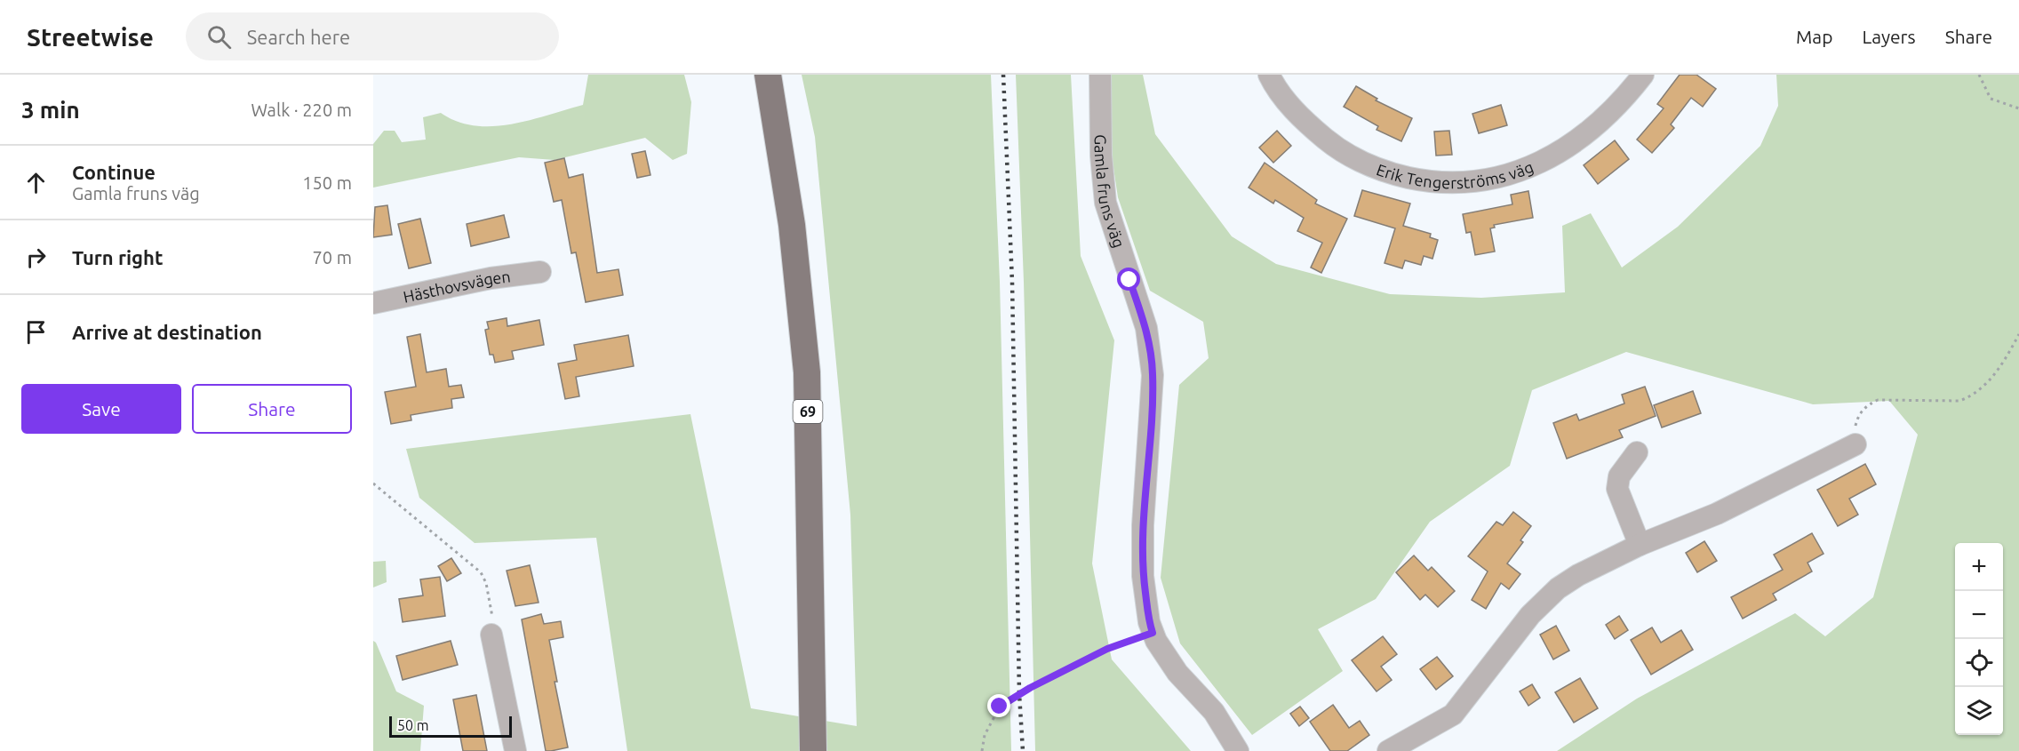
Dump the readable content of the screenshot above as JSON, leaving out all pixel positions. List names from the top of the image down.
{
  "streets": {
    "main road": ["69"],
    "street": ["Erik Tengerströms väg", "Gamla fruns väg", "Hästhovsvägen"]
  },
  "scale_bar": "50 m",
  "page": {
    "header": "Streetwise",
    "search": "Search here",
    "nav": ["Map", "Layers", "Share"],
    "heading": ["3 min", "Walk · 220 m"],
    "list": [
      ["Continue", "Gamla fruns väg", "150 m"],
      ["Turn right", "70 m"],
      "Arrive at destination"
    ],
    "buttons": ["Save", "Share"],
    "map_buttons": ["+", "−"],
    "scale": "50 m"
  }
}
